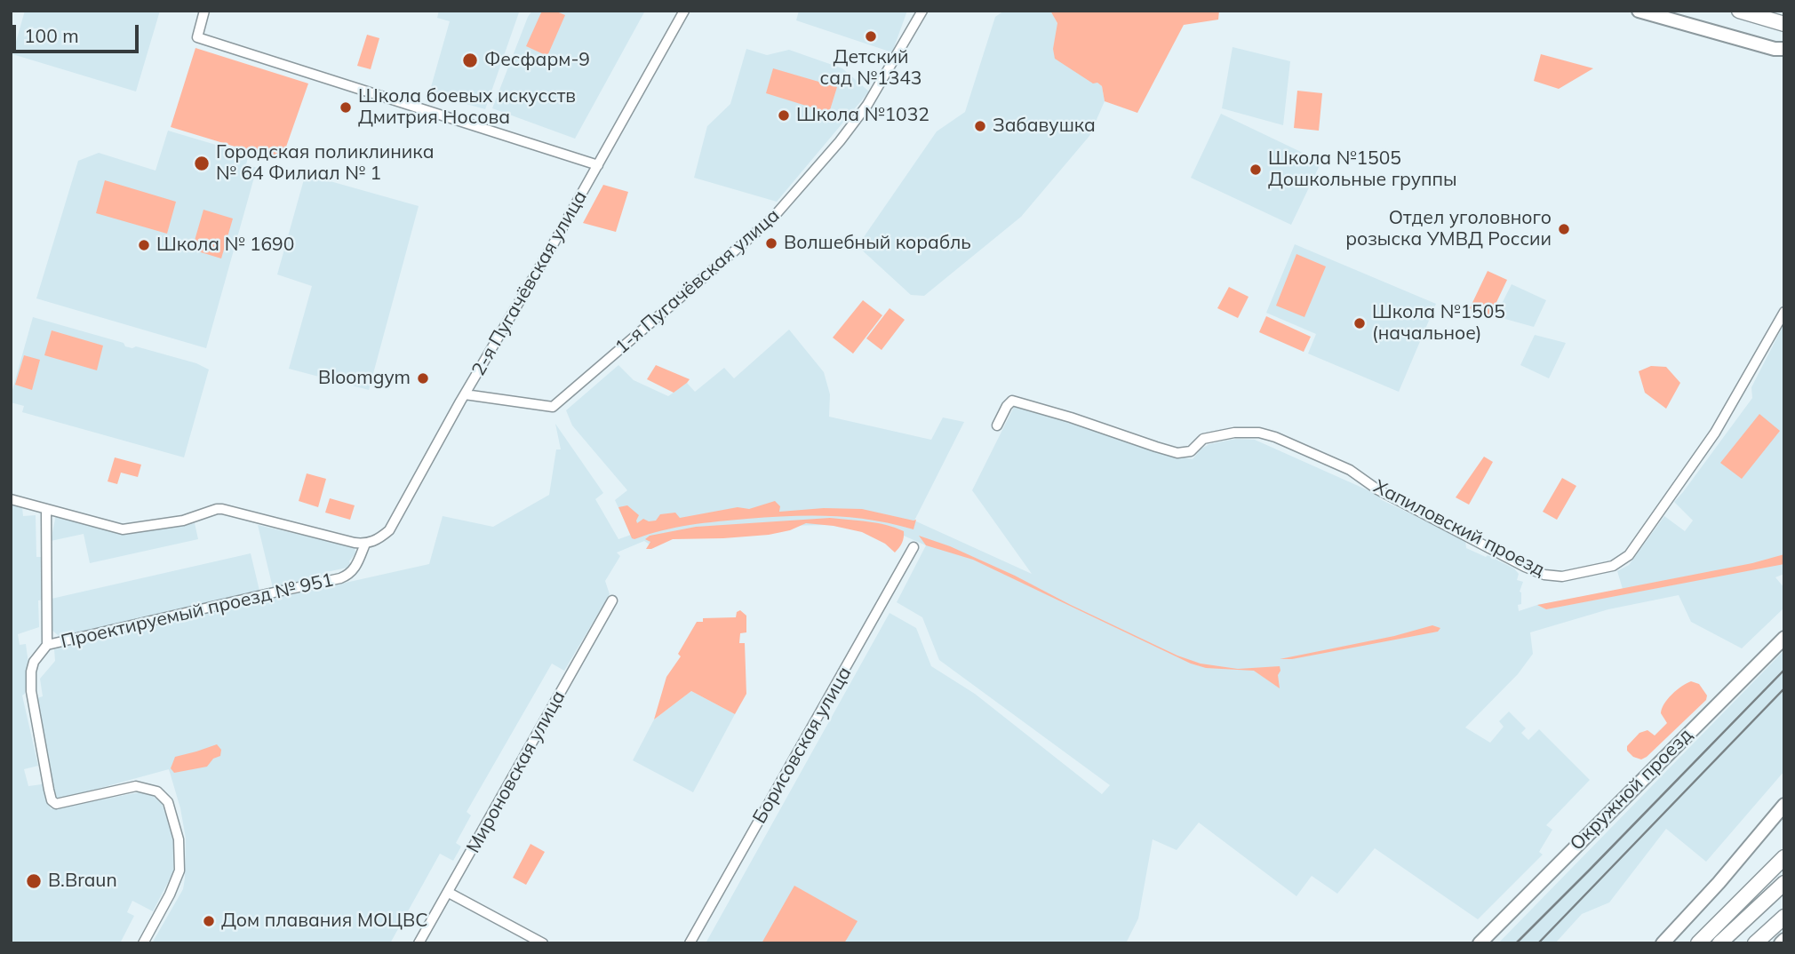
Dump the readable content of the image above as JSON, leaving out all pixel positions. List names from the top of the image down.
{
  "streets": {
    "street": [
      "1-я Пугачёвская улица",
      "2-я Пугачёвская улица",
      "Хапиловский проезд",
      "Проектируемый проезд № 951",
      "Борисовская улица",
      "Мироновская улица",
      "Окружной проезд"
    ]
  },
  "crossings": [
    ["1-я Пугачёвская улица", "2-я Пугачёвская улица"],
    ["2-я Пугачёвская улица", "Проектируемый проезд № 951"]
  ],
  "places": [
    "Детский сад №1343",
    "Фесфарм-9",
    "Школа боевых искусств Дмитрия Носова",
    "Школа №1032",
    "Забавушка",
    "Городская поликлиника № 64 Филиал № 1",
    "Школа №1505 Дошкольные группы",
    "Отдел уголовного розыска УМВД России",
    "Волшебный корабль",
    "Школа № 1690",
    "Школа №1505 (начальное)",
    "Bloomgym",
    "B.Braun",
    "Дом плавания МОЦВС"
  ],
  "scale_bar": "100 m"
}
